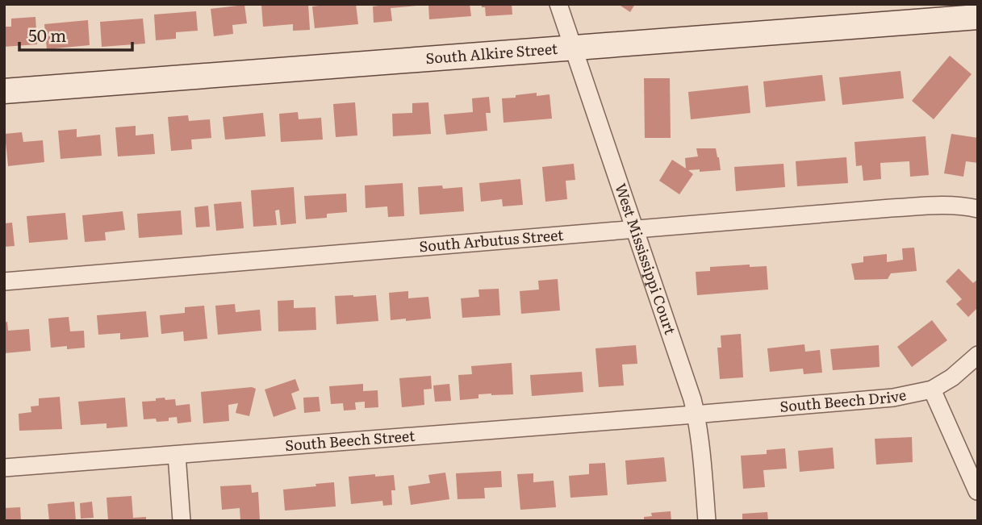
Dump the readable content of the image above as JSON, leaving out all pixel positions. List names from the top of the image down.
{
  "streets": {
    "street": [
      "South Alkire Street",
      "South Arbutus Street",
      "West Mississippi Court",
      "South Beech Drive",
      "South Beech Street"
    ]
  },
  "crossings": [
    ["South Alkire Street", "West Mississippi Court"],
    ["South Arbutus Street", "West Mississippi Court"],
    ["West Mississippi Court", "South Beech Drive"],
    ["West Mississippi Court", "South Beech Street"],
    ["South Beech Drive", "South Beech Street"]
  ],
  "scale_bar": "50 m"
}
